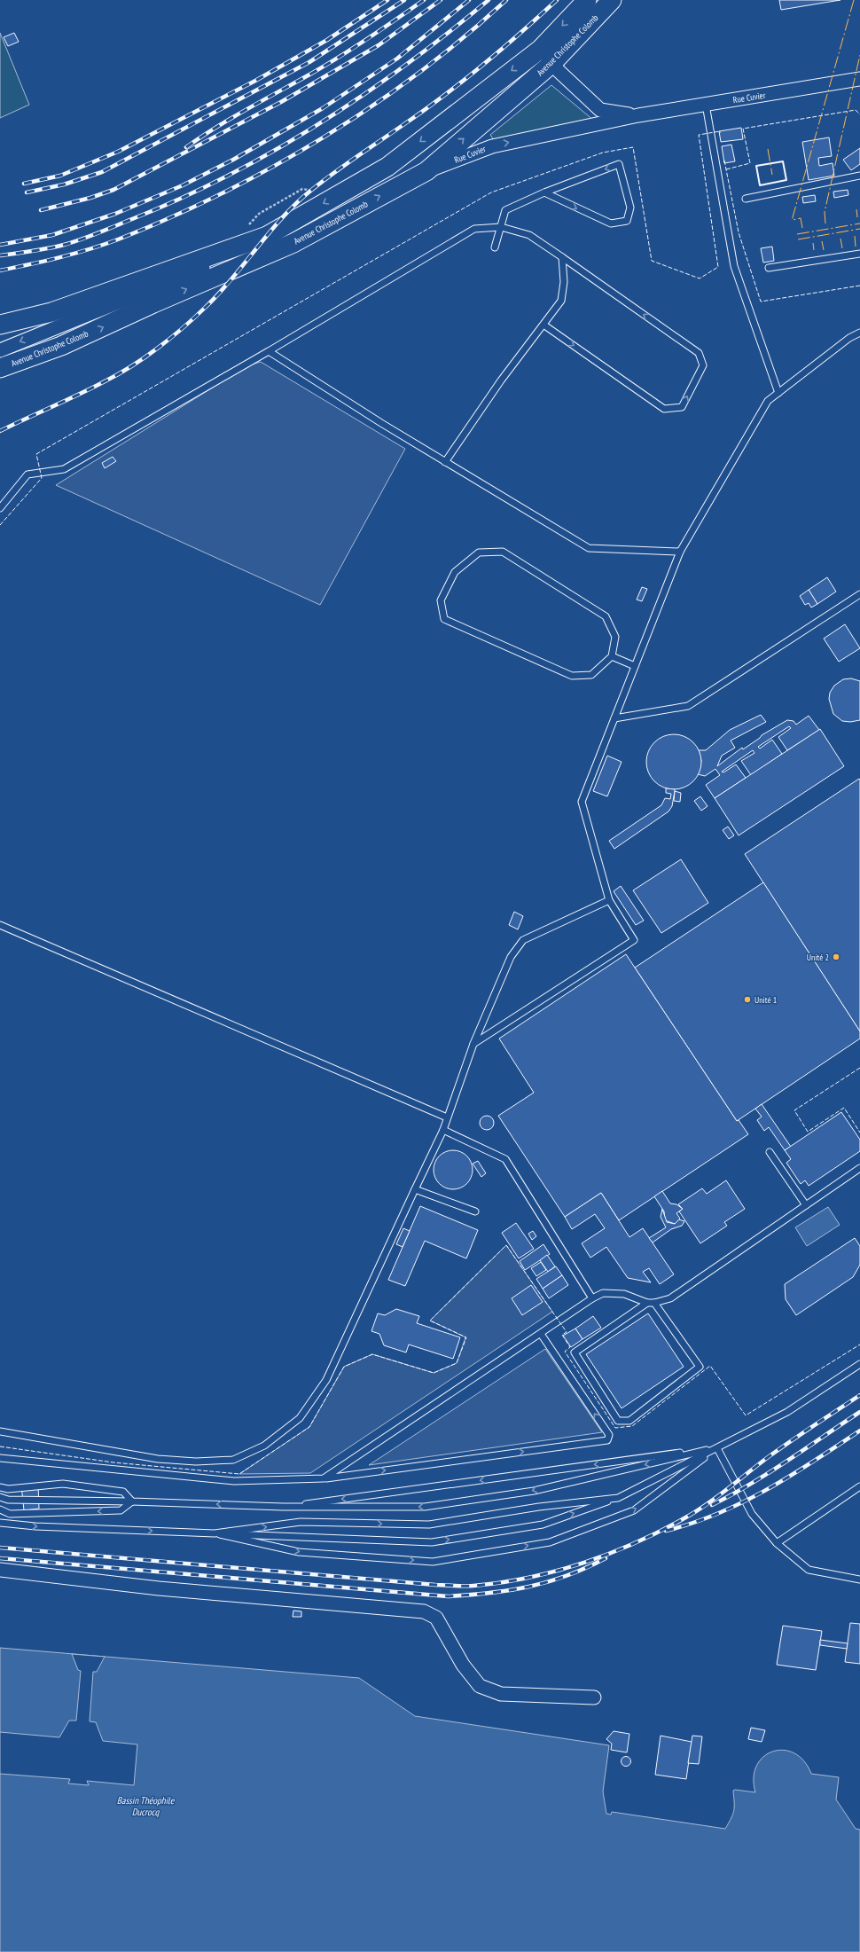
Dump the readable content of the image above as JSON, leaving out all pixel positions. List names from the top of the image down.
{
  "streets": {
    "main road": ["Avenue Christophe Colomb"],
    "street": ["Rue Cuvier"]
  },
  "crossings": [
    ["Avenue Christophe Colomb", "Rue Cuvier"]
  ],
  "one_way": ["Rue Cuvier"],
  "water": ["Bassin Théophile Ducrocq"],
  "places": ["Unité 2", "Unité 1"]
}
